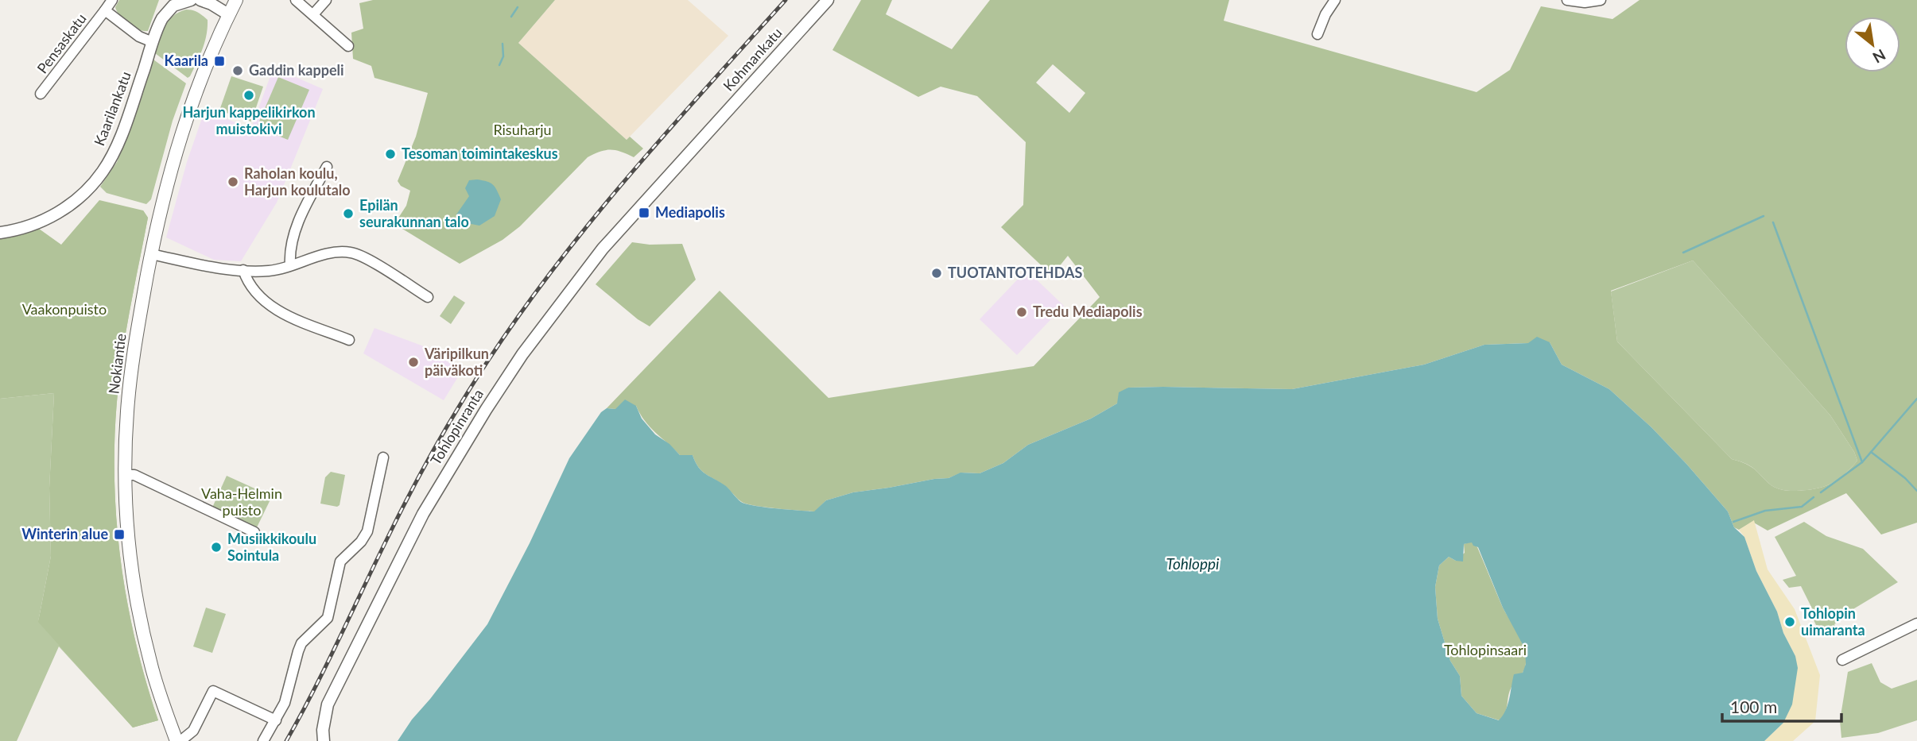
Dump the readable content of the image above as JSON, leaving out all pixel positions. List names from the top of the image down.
{
  "streets": {
    "main road": ["Nokiantie"],
    "street": [
      "Pensaskatu",
      "Kohmankatu",
      "Kaarilankatu",
      "Tohlopinranta"
    ]
  },
  "crossings": [
    ["Kohmankatu", "Tohlopinranta"]
  ],
  "water": ["Tohloppi"],
  "parks": [
    "Risuharju",
    "Vaakonpuisto",
    "Vaha-Helmin puisto",
    "Tohlopinsaari"
  ],
  "places": {
    "transit": ["Kaarila", "Mediapolis", "Winterin alue"],
    "other": [
      "Gaddin kappeli",
      "Harjun kappelikirkon muistokivi",
      "Tesoman toimintakeskus",
      "Raholan koulu, Harjun koulutalo",
      "Epilän seurakunnan talo",
      "TUOTANTOTEHDAS",
      "Tredu Mediapolis",
      "Väripilkun päiväkoti",
      "Musiikkikoulu Sointula",
      "Tohlopin uimaranta"
    ]
  },
  "scale_bar": "100 m",
  "north": "bottom right"
}
